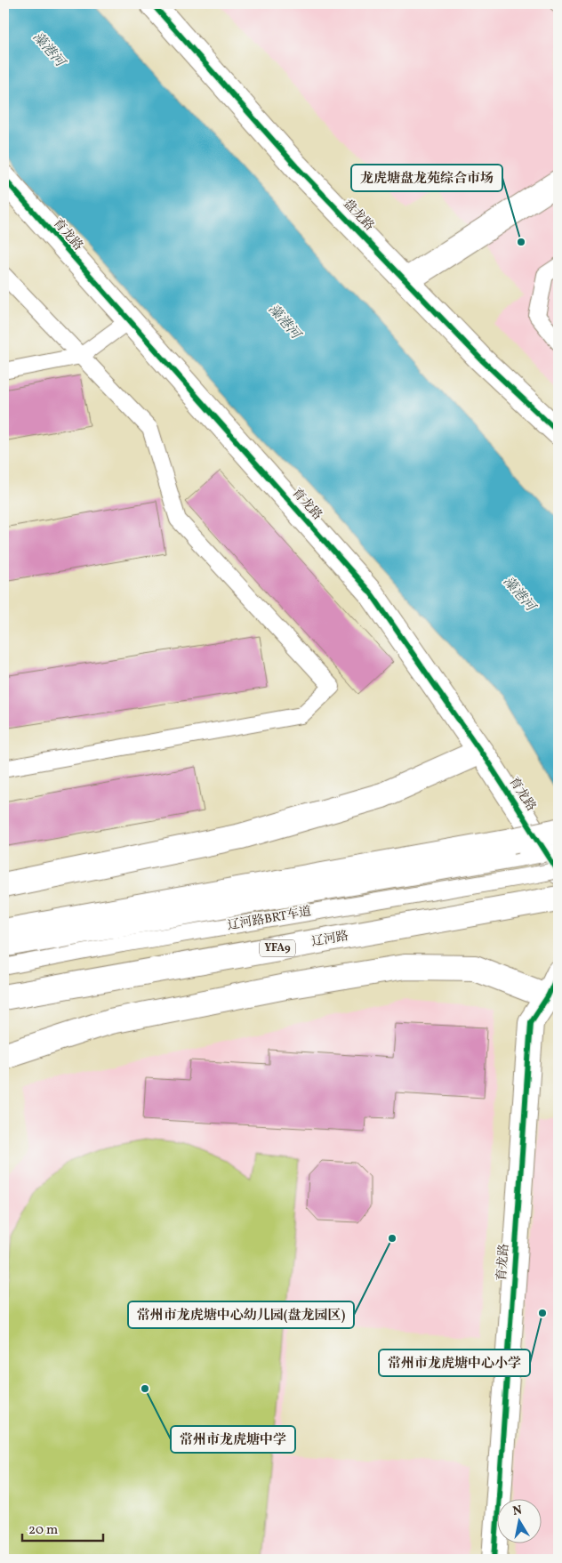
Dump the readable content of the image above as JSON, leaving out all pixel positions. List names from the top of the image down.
{
  "streets": {
    "street": [
      "盘龙路",
      "育龙路",
      "辽河路",
      "YFA9"
    ],
    "lane": ["辽河路BRT车道"]
  },
  "crossings": [
    ["育龙路", "辽河路BRT车道"]
  ],
  "water": ["藻港河"],
  "places": [
    "龙虎塘盘龙苑综合市场",
    "常州市龙虎塘中心幼儿园(盘龙园区)",
    "常州市龙虎塘中心小学",
    "常州市龙虎塘中学"
  ],
  "scale_bar": "20 m",
  "north": "top"
}
